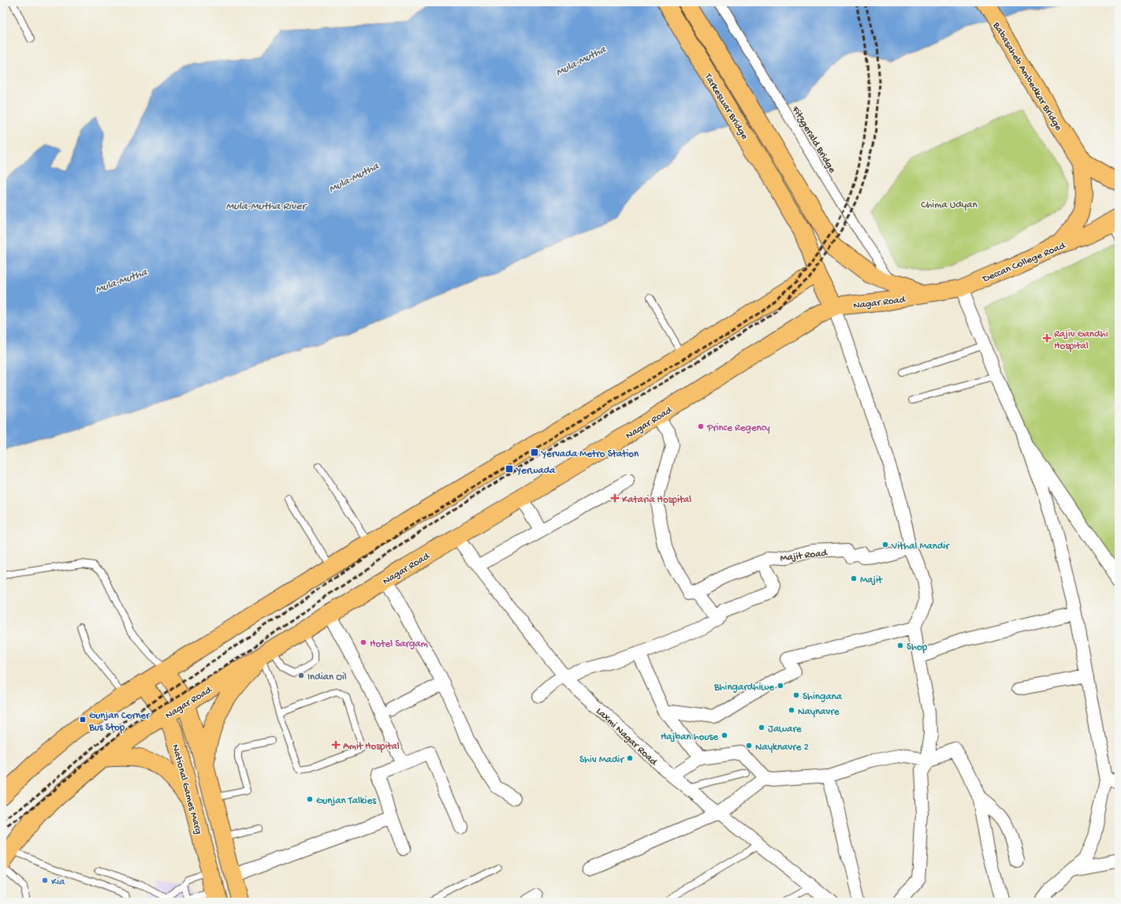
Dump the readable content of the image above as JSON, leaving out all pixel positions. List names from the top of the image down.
{
  "streets": {
    "main road": [
      "Babasaheb Ambedkar Bridge",
      "Tarkeswar Bridge",
      "Deccan College Road",
      "Nagar Road",
      "National Games Marg"
    ],
    "street": ["Fitzgerald Bridge", "Majit Road", "Laxmi Nagar Road"]
  },
  "crossings": [
    ["Tarkeswar Bridge", "Fitzgerald Bridge"],
    ["Deccan College Road", "Nagar Road"],
    ["Nagar Road", "Laxmi Nagar Road"],
    ["Nagar Road", "National Games Marg"]
  ],
  "water": ["Mula-Mutha", "Mula-Mutha River"],
  "parks": ["Chima Udyan"],
  "places": {
    "health": ["Rajiv Gandhi Hospital", "Kataria Hospital", "Amit Hospital"],
    "other": [
      "Prince Regency",
      "Vithal Mandir",
      "Majit",
      "Hotel Sargam",
      "Shop",
      "Indian Oil",
      "Bhingardhiwe",
      "Shingana",
      "Naynavre",
      "Jaware",
      "Hajban house",
      "Nayknavre 2",
      "Shiv Madir",
      "Gunjan Talkies",
      "Kia"
    ],
    "transit": ["Yervada Metro Station", "Yerwada", "Gunjan Corner Bus Stop"]
  }
}
